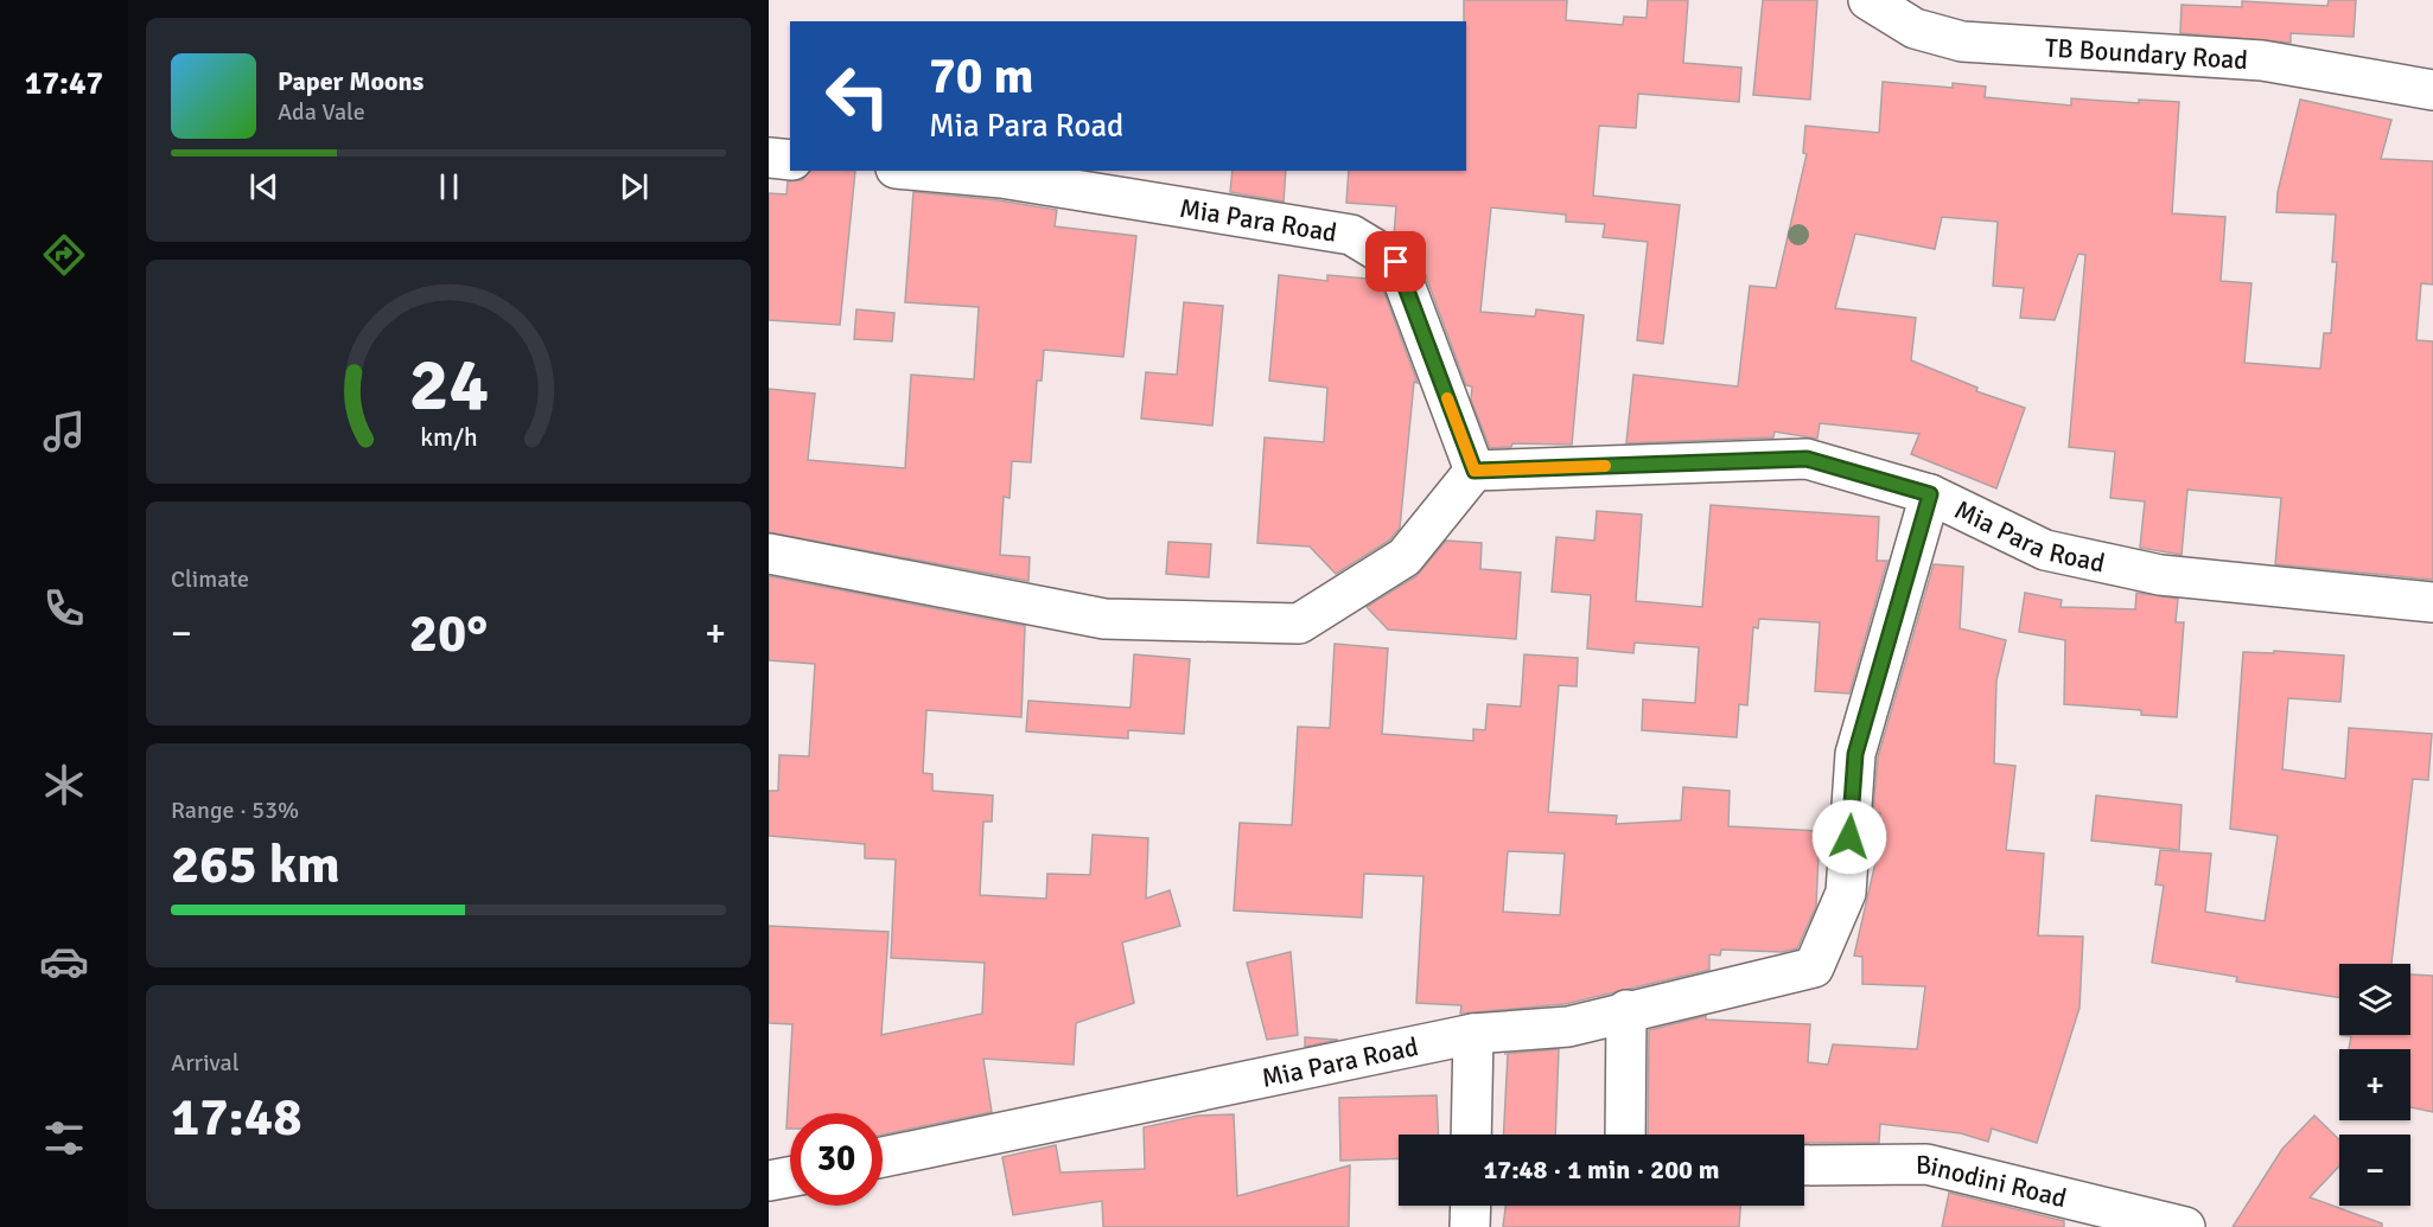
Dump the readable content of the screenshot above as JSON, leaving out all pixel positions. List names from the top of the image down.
{
  "streets": {
    "street": ["TB Boundary Road", "Mia Para Road", "Binodini Road"]
  },
  "page": {
    "tabs": "17:47",
    "turn": ["70 m", "Mia Para Road"],
    "song": ["Paper Moons", "Ada Vale"],
    "tile": [
      "Climate",
      ["Range · 53%", "265 km"],
      ["Arrival", "17:48"]
    ],
    "heat": ["−", "20°", "+"],
    "map_buttons": ["+", "−"],
    "limit": "30",
    "trip": "17:48 · 1 min · 200 m",
    "gauge": ["24", "km/h"]
  }
}
